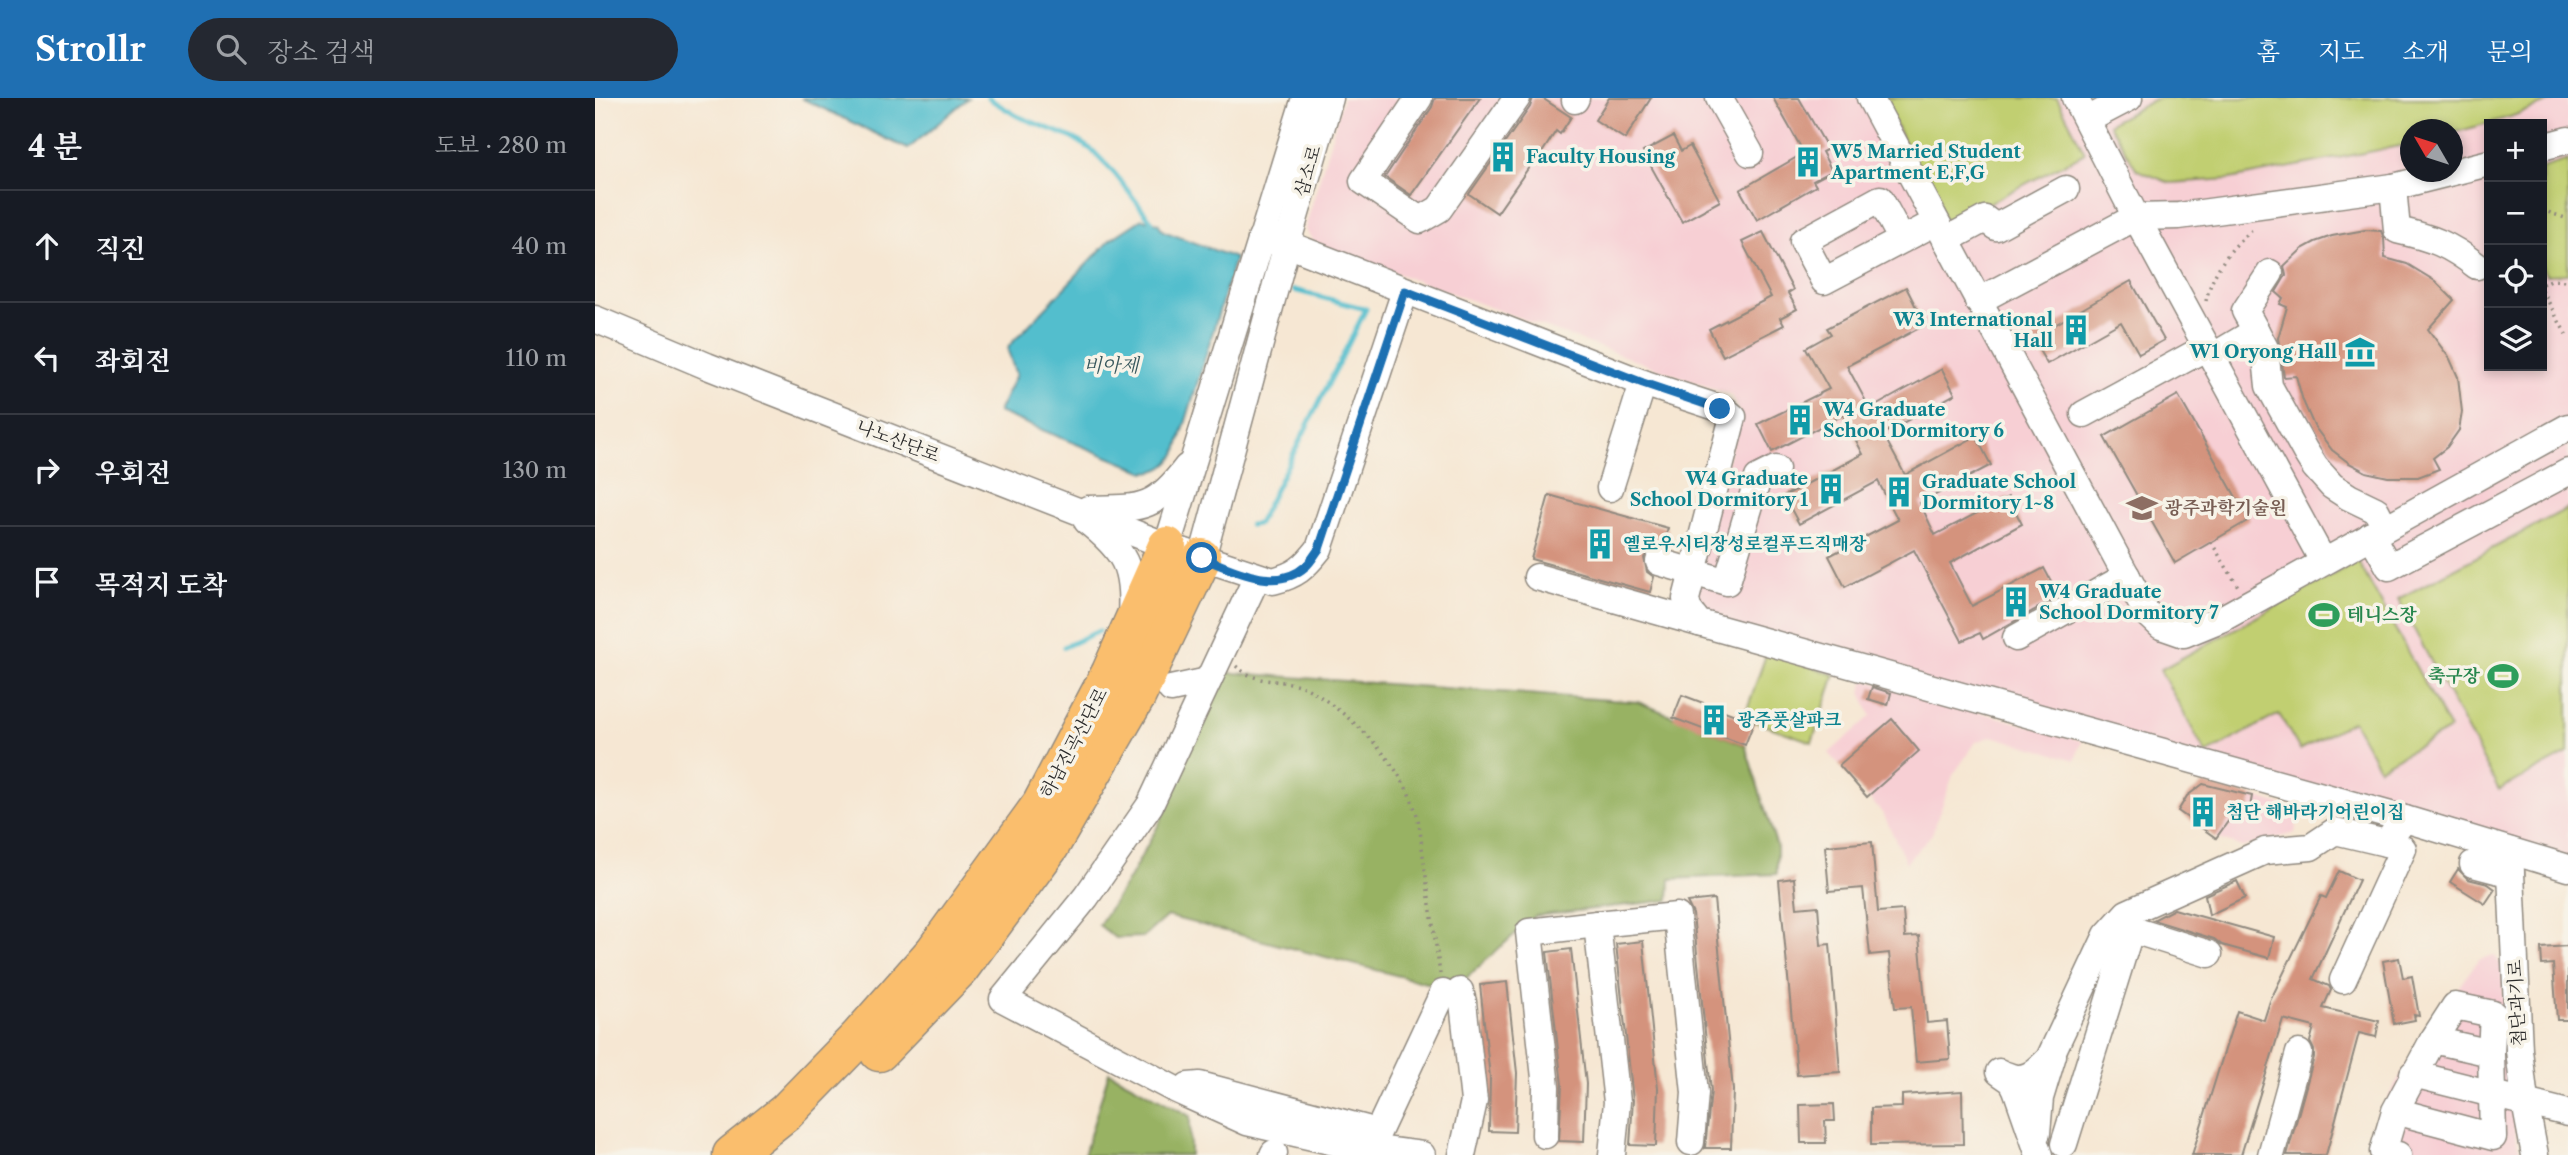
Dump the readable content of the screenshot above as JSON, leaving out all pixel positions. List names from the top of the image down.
{
  "streets": {
    "highway": ["하남진곡산단로"],
    "street": ["삼소로", "나노산단로", "첨단과기로"]
  },
  "crossings": [
    ["삼소로", "하남진곡산단로"],
    ["나노산단로", "하남진곡산단로"]
  ],
  "water": ["비아제"],
  "places": {
    "building": [
      "Faculty Housing",
      "W5 Married Student Apartment E,F,G",
      "W3 International Hall",
      "W4 Graduate School Dormitory 6",
      "W4 Graduate School Dormitory 1",
      "Graduate School Dormitory 1~8",
      "옐로우시티장성로컬푸드직매장",
      "W4 Graduate School Dormitory 7",
      "광주풋살파크",
      "첨단 해바라기어린이집"
    ],
    "museum": ["W1 Oryong Hall"],
    "school or university": ["광주과학기술원"],
    "sports": ["테니스장", "축구장"]
  },
  "north": "top left",
  "page": {
    "header": "Strollr",
    "search": "장소 검색",
    "nav": [
      "홈",
      "지도",
      "소개",
      "문의"
    ],
    "heading": ["4 분", "도보 · 280 m"],
    "map_buttons": ["+", "−"],
    "list": [
      ["직진", "40 m"],
      ["좌회전", "110 m"],
      ["우회전", "130 m"],
      "목적지 도착"
    ]
  }
}
